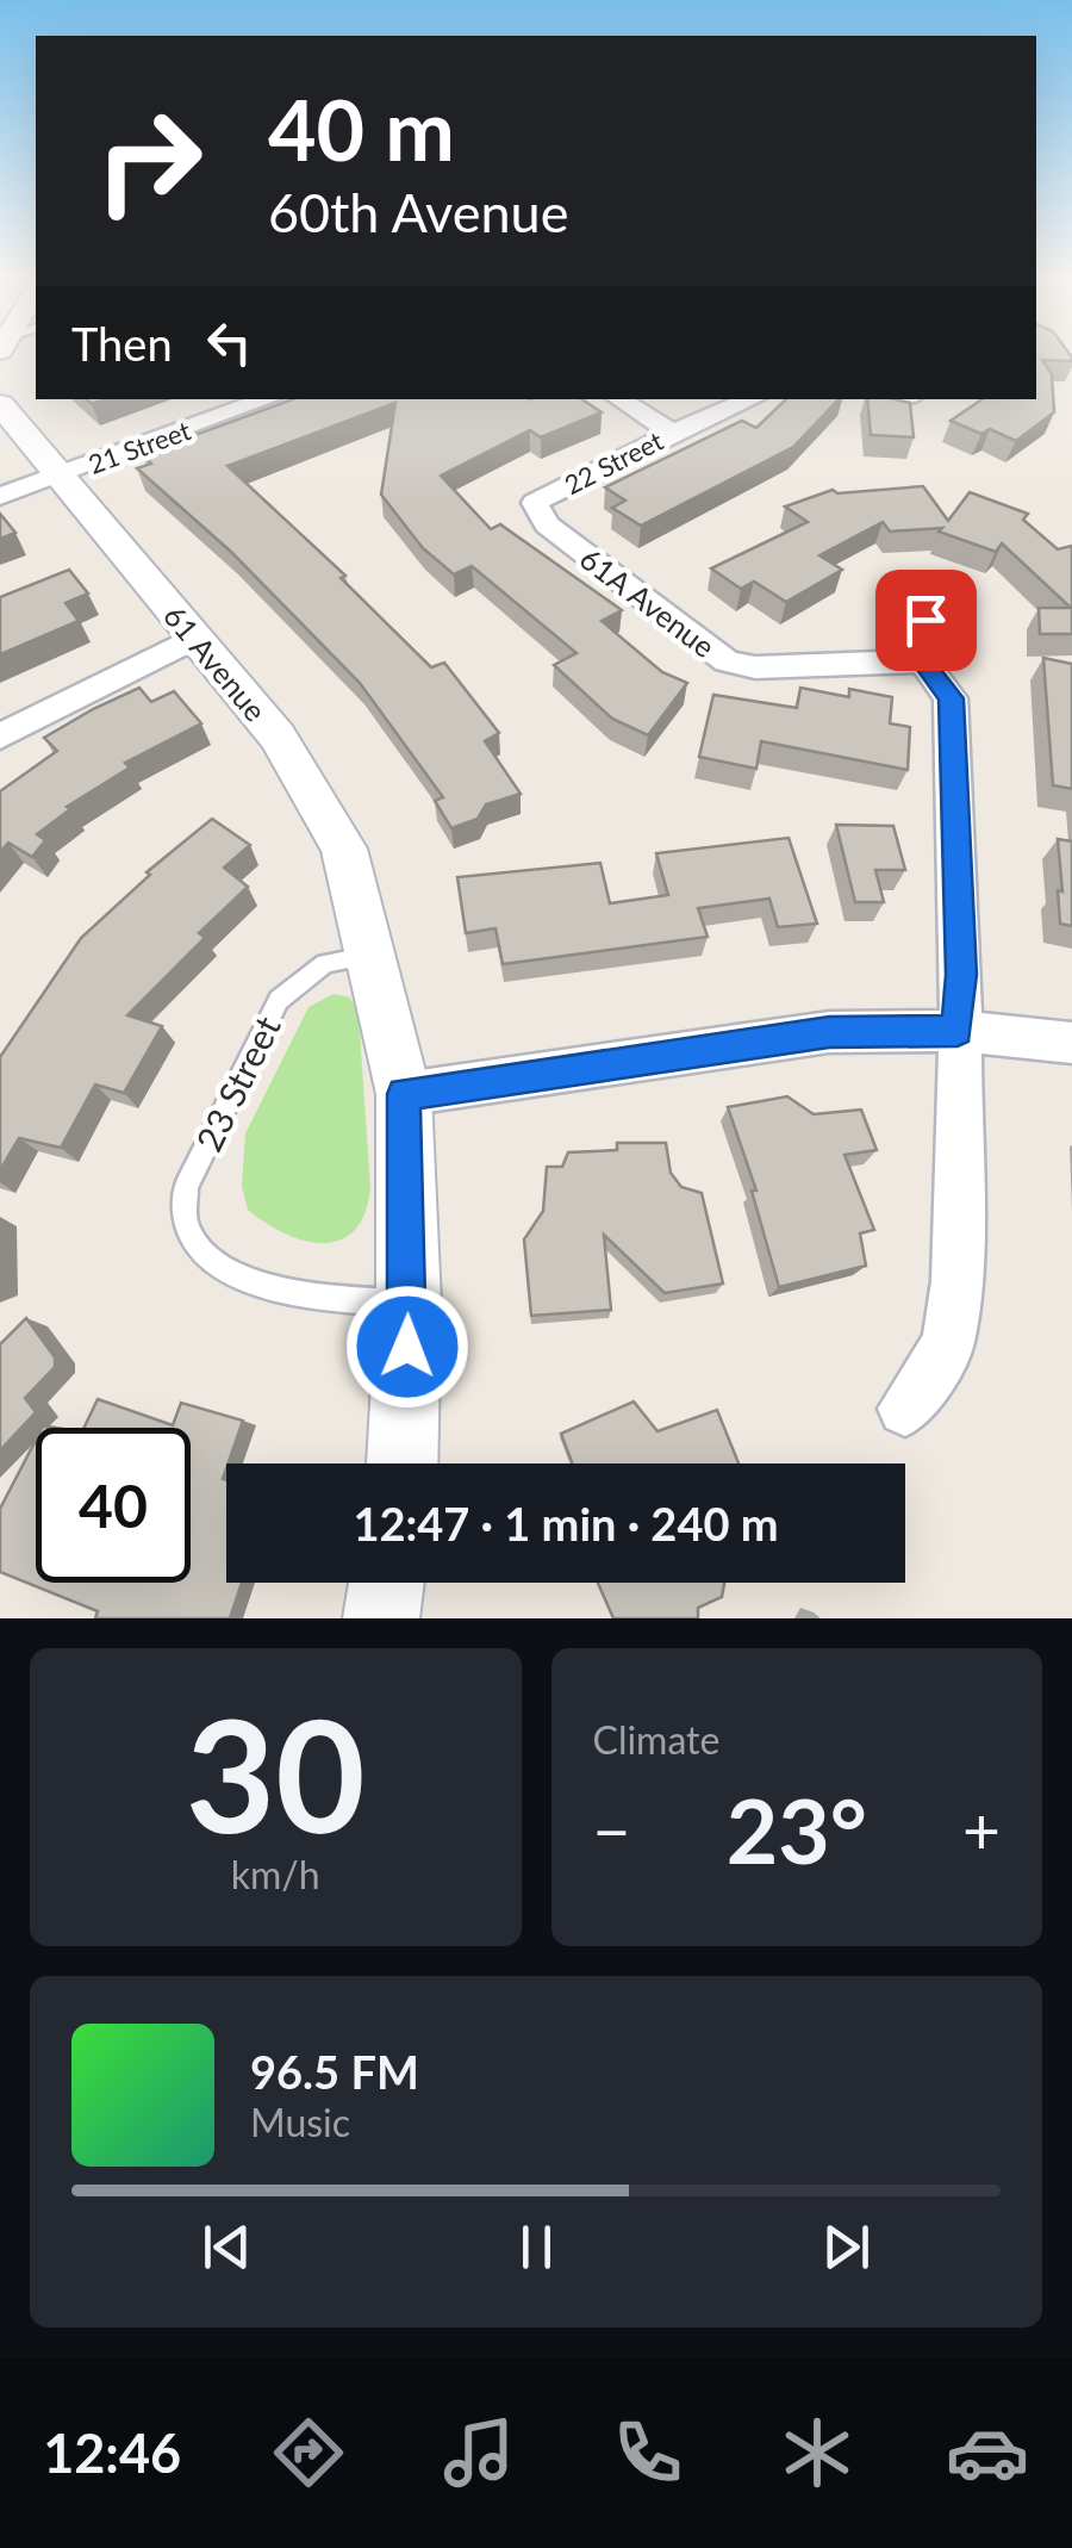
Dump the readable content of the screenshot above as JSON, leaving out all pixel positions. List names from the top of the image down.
{
  "streets": {
    "street": [
      "21 Street",
      "22 Street",
      "61A Avenue",
      "61 Avenue"
    ],
    "lane": ["23 Street"]
  },
  "crossings": [
    ["21 Street", "61 Avenue"],
    ["22 Street", "61A Avenue"],
    ["61 Avenue", "23 Street"]
  ],
  "page": {
    "turn": ["40 m", "60th Avenue"],
    "then": "Then",
    "limit": "40",
    "trip": "12:47 · 1 min · 240 m",
    "tile": [
      ["30", "km/h"],
      "Climate"
    ],
    "heat": ["−", "23°", "+"],
    "song": ["96.5 FM", "Music"],
    "tabs": "12:46"
  }
}
